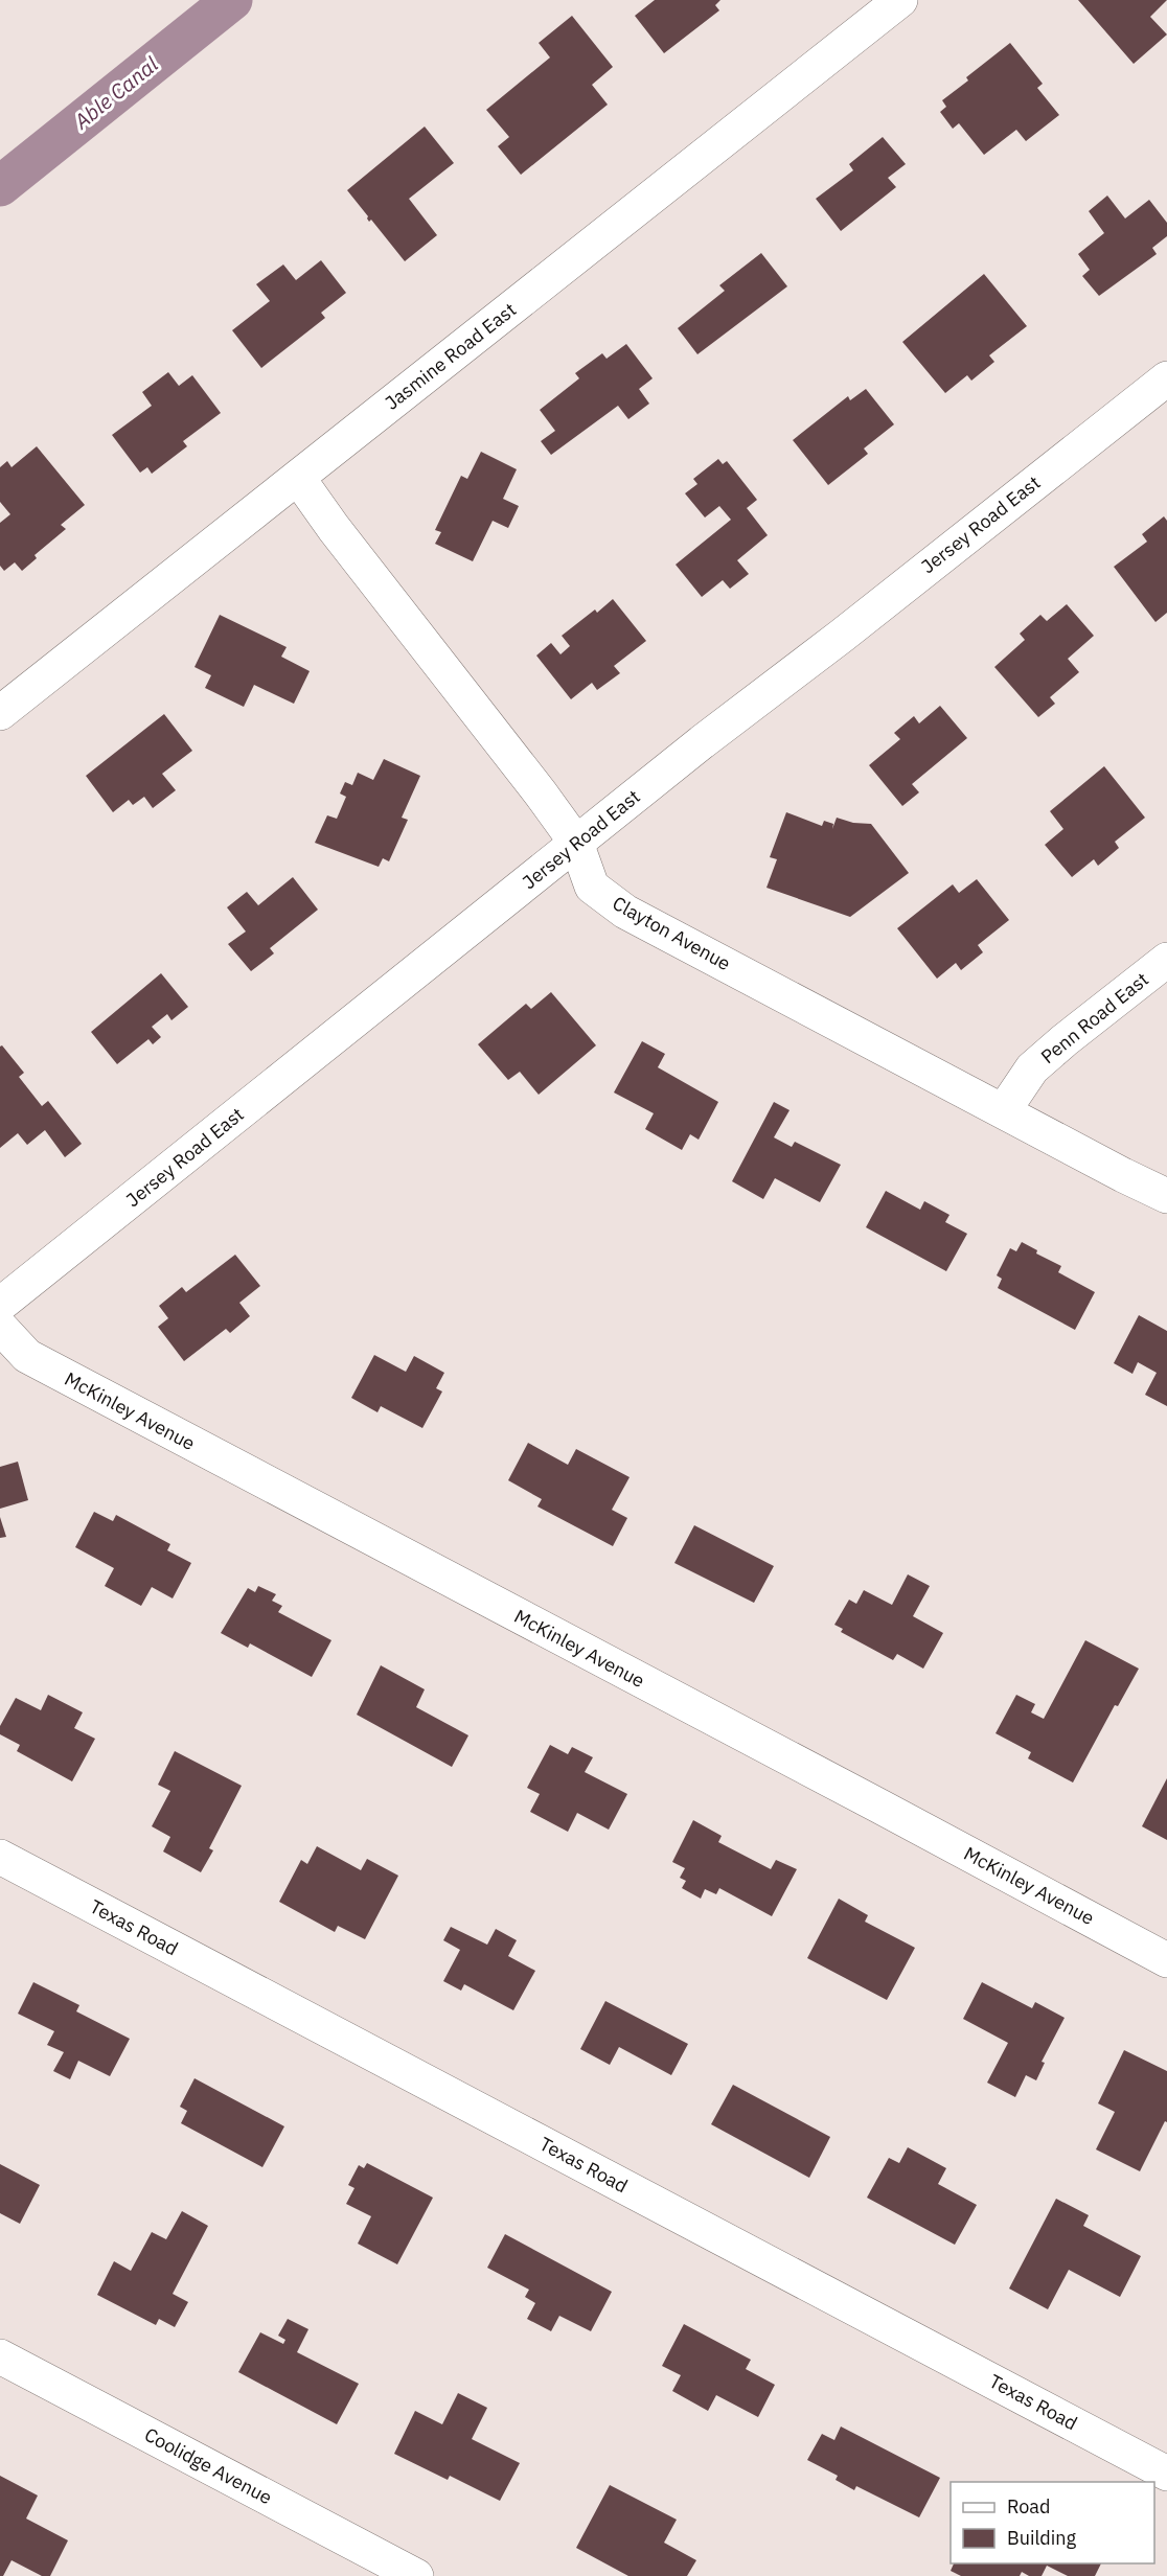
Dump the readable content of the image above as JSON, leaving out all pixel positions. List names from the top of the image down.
{
  "streets": {
    "street": [
      "Jasmine Road East",
      "Jersey Road East",
      "Clayton Avenue",
      "Penn Road East",
      "McKinley Avenue",
      "Texas Road",
      "Coolidge Avenue"
    ]
  },
  "crossings": [
    ["Jasmine Road East", "Clayton Avenue"],
    ["Jersey Road East", "Clayton Avenue"],
    ["Clayton Avenue", "Penn Road East"]
  ],
  "water": ["Able Canal"],
  "legend": ["Road", "Building"]
}
